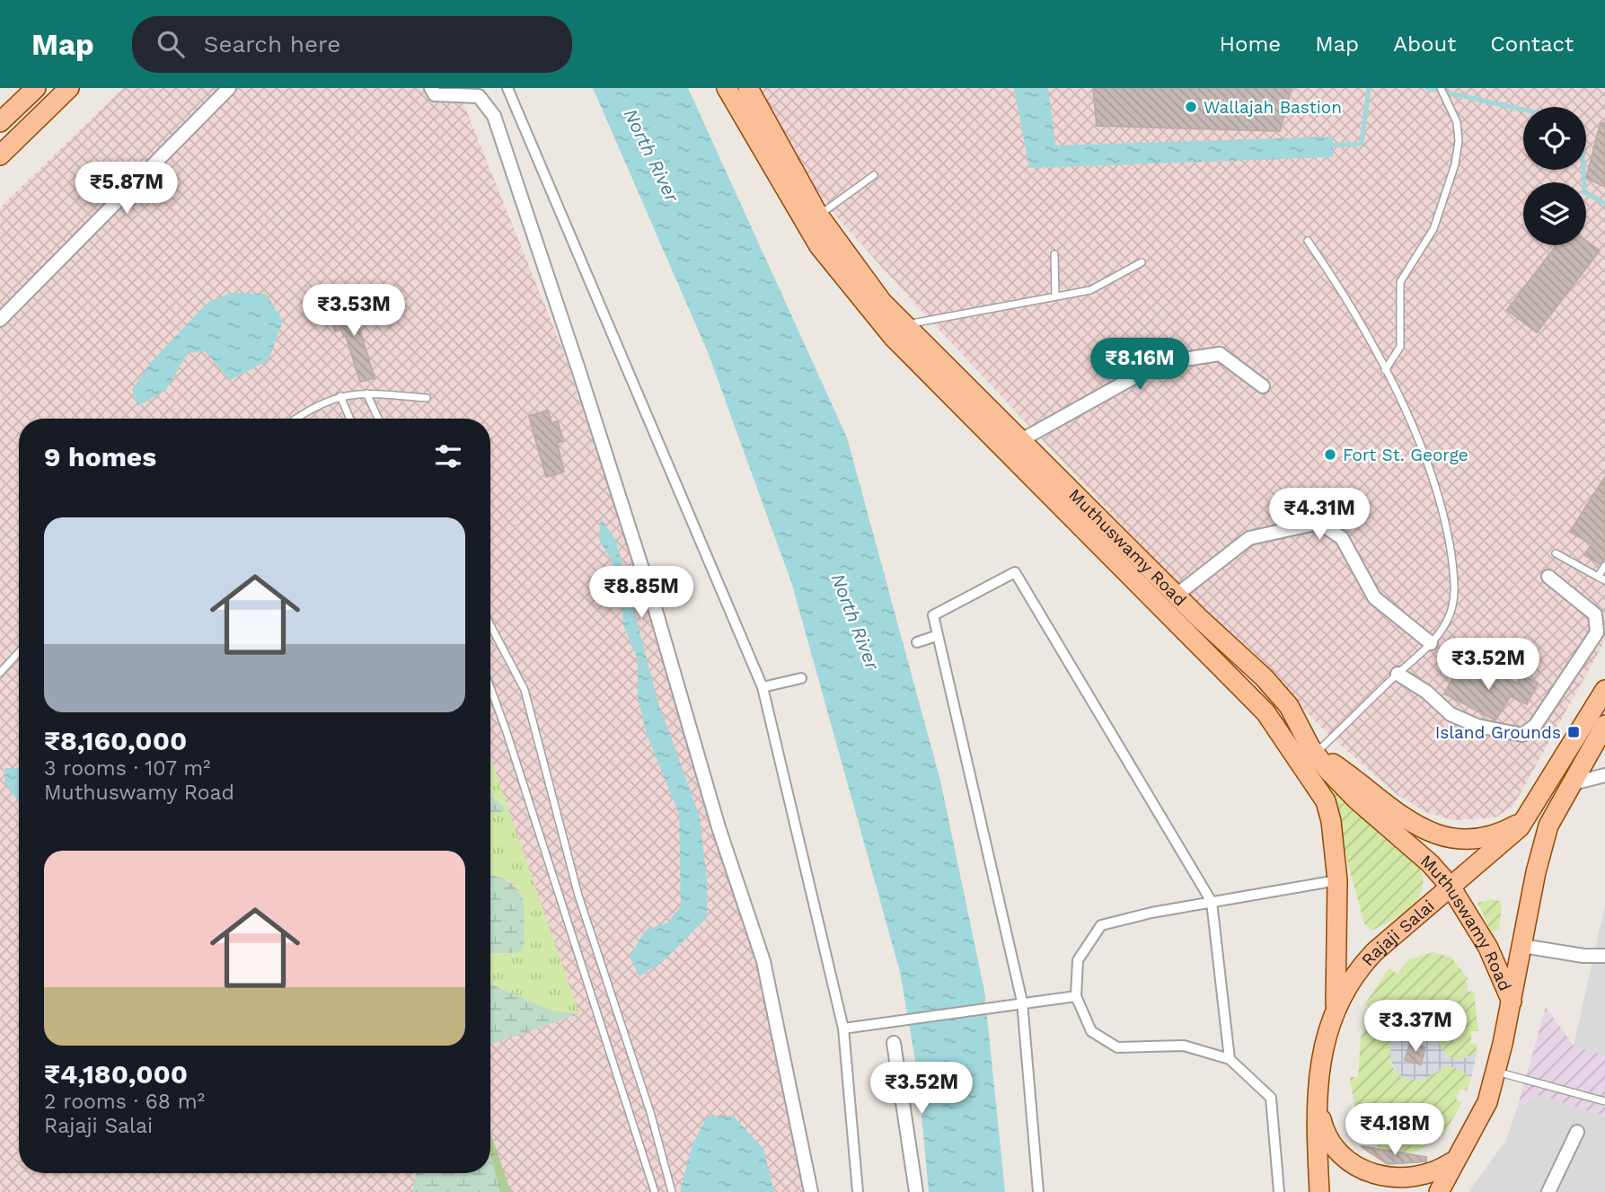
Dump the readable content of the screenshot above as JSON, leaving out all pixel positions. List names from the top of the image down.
{
  "streets": {
    "main road": ["Muthuswamy Road", "Rajaji Salai"]
  },
  "crossings": [
    ["Muthuswamy Road", "Rajaji Salai"]
  ],
  "water": ["North River"],
  "places": {
    "other": ["Wallajah Bastion", "Fort St. George"],
    "transit": ["Island Grounds"]
  },
  "page": {
    "header": "Map",
    "search": "Search here",
    "nav": [
      "Home",
      "Map",
      "About",
      "Contact"
    ],
    "price": [
      "₹5.87M",
      "₹3.53M",
      "₹8.16M",
      "₹4.31M",
      "₹8.85M",
      "₹3.52M",
      "₹3.37M",
      "₹3.52M",
      "₹4.18M"
    ],
    "heading": "9 homes",
    "list": [
      {
        "name": "₹8,160,000",
        "note": "3 rooms · 107 m² · Muthuswamy Road"
      },
      {
        "name": "₹4,180,000",
        "note": "2 rooms · 68 m² · Rajaji Salai"
      }
    ]
  }
}
